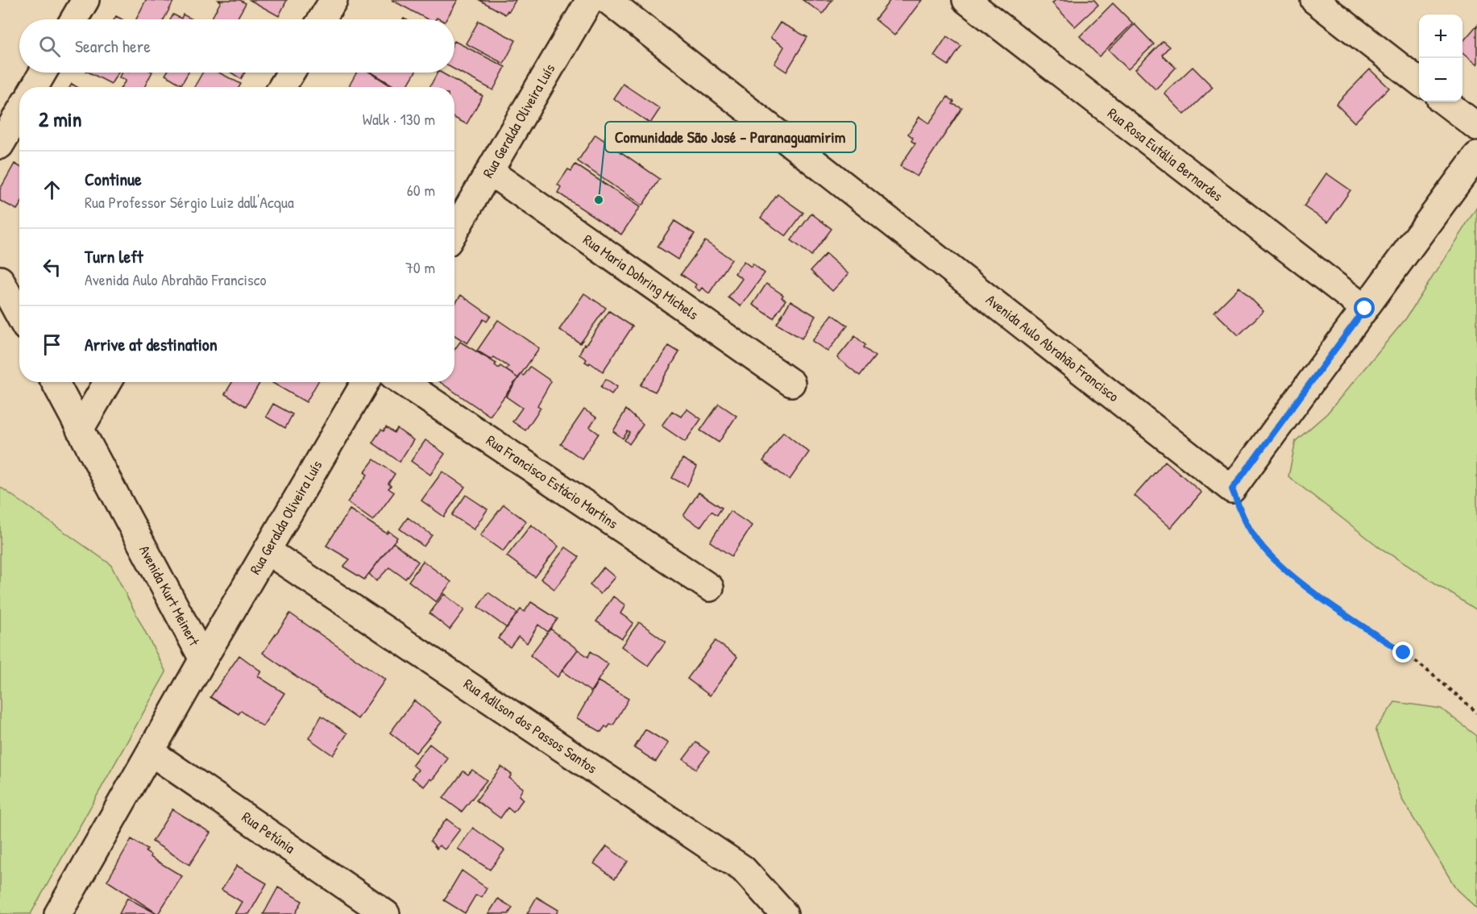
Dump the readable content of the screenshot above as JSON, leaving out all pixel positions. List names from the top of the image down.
{
  "streets": {
    "street": [
      "Rua Geralda Oliveira Luís",
      "Rua Rosa Eutália Bernardes",
      "Rua Maria Dohring Michels",
      "Avenida Aulo Abrahão Francisco",
      "Rua Francisco Estácio Martins",
      "Avenida Kurt Meinert",
      "Rua Adilson dos Passos Santos",
      "Rua Petúnia"
    ]
  },
  "crossings": [
    ["Rua Geralda Oliveira Luís", "Rua Maria Dohring Michels"],
    ["Rua Geralda Oliveira Luís", "Avenida Kurt Meinert"],
    ["Rua Geralda Oliveira Luís", "Rua Adilson dos Passos Santos"],
    ["Avenida Kurt Meinert", "Rua Petúnia"]
  ],
  "places": ["Comunidade São José - Paranaguamirim"],
  "page": {
    "map_buttons": ["+", "−"],
    "search": "Search here",
    "heading": ["2 min", "Walk · 130 m"],
    "list": [
      ["Continue", "Rua Professor Sérgio Luiz dall'Acqua", "60 m"],
      ["Turn left", "Avenida Aulo Abrahão Francisco", "70 m"],
      "Arrive at destination"
    ]
  }
}
